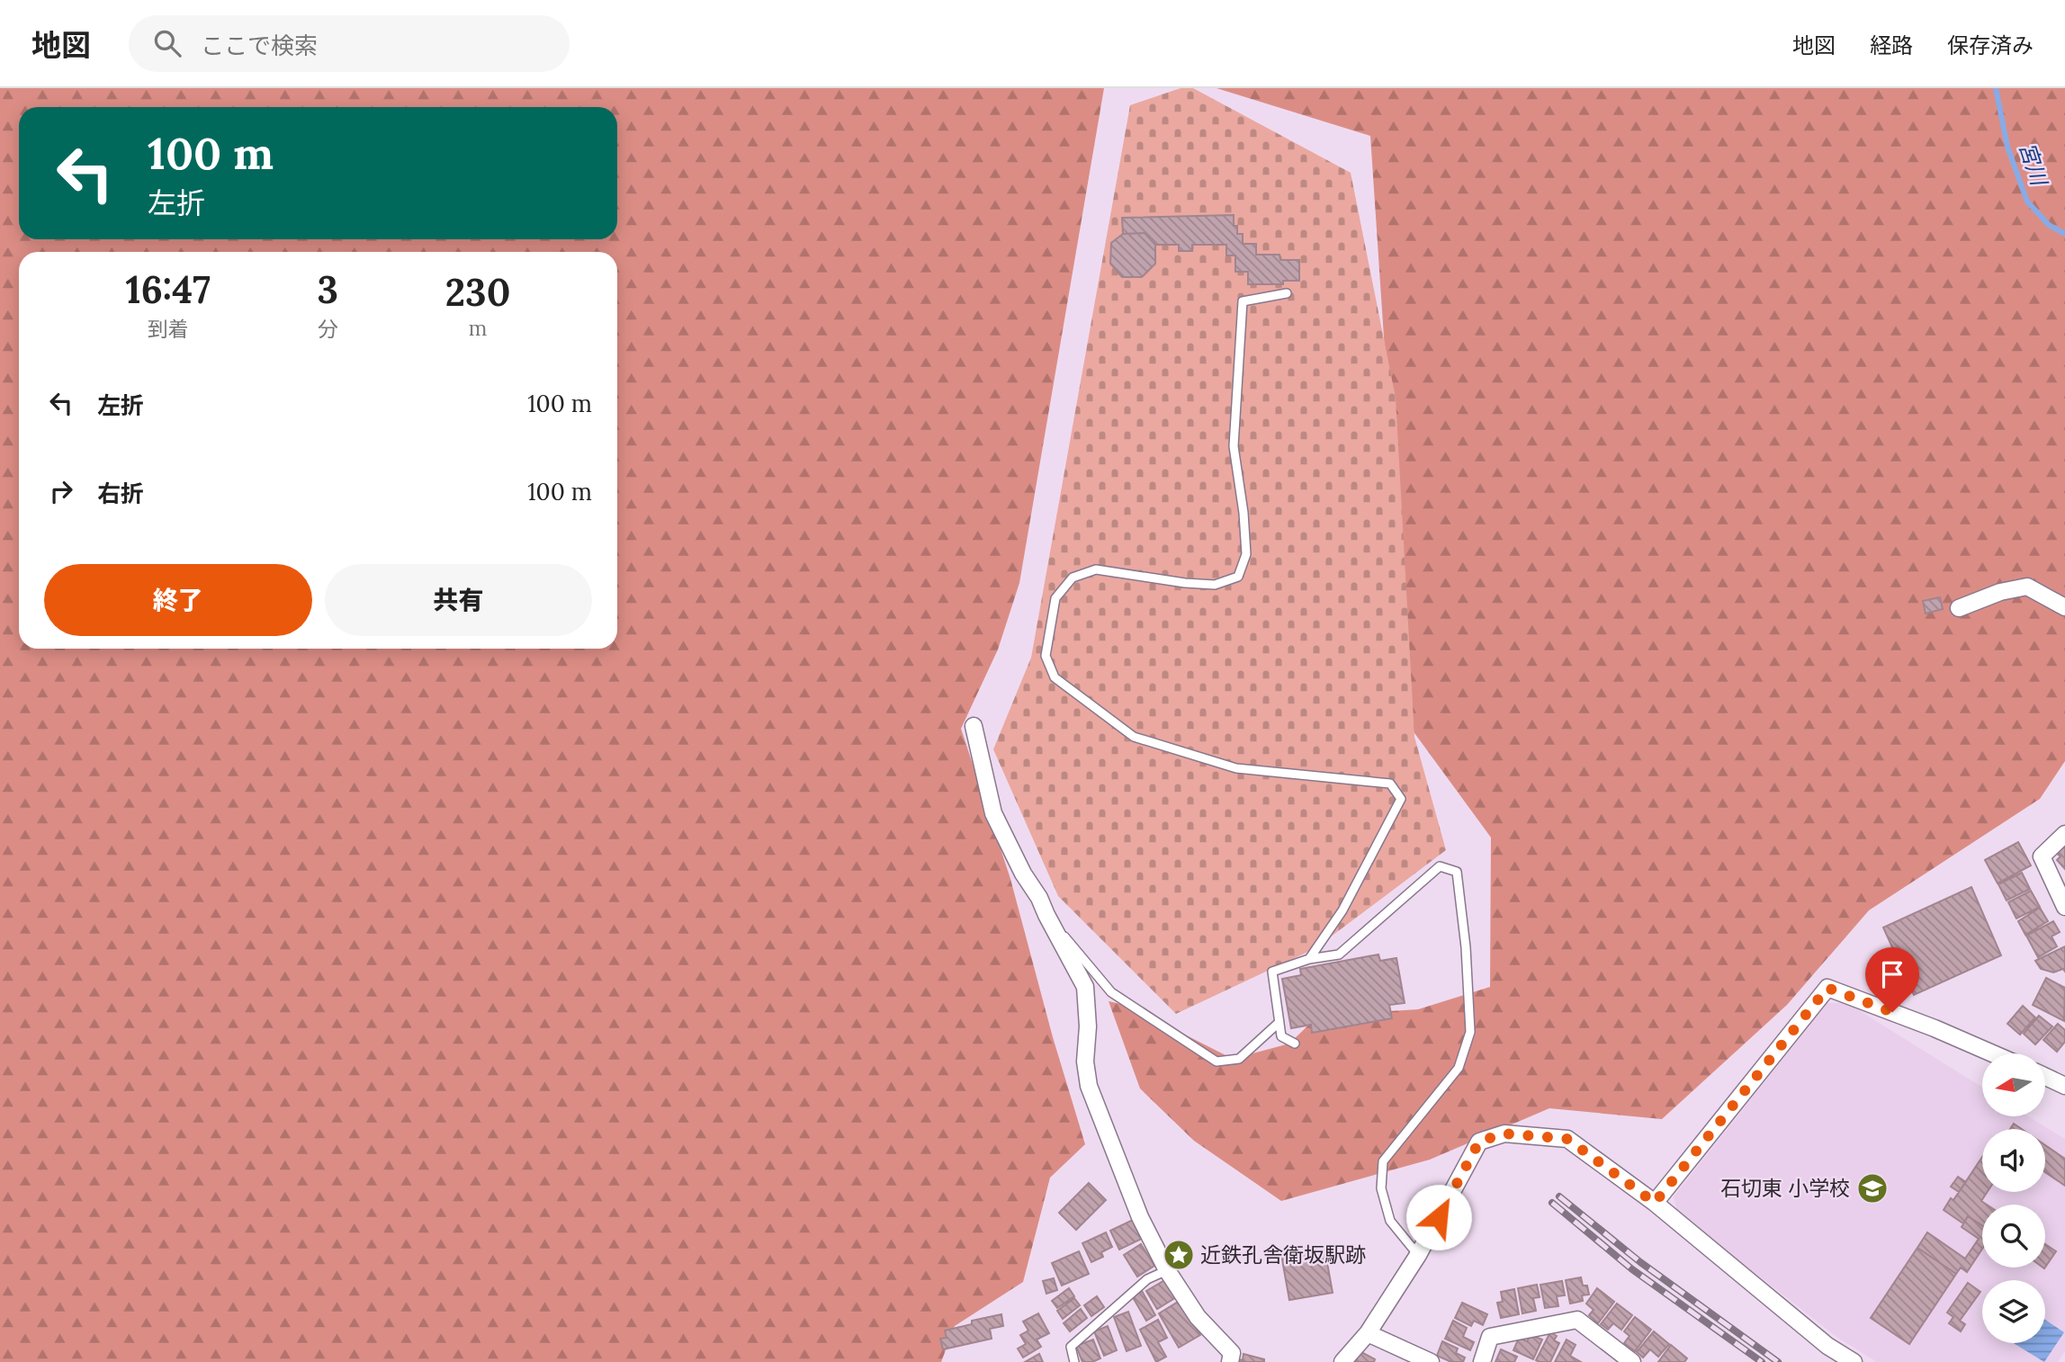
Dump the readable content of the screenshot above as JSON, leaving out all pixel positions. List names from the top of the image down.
{
  "water": ["宮川"],
  "places": {
    "school or university": ["石切東 小学校"],
    "place": ["近鉄孔舎衛坂駅跡"]
  },
  "north": "left",
  "page": {
    "header": "地図",
    "search": "ここで検索",
    "nav": ["地図", "経路", "保存済み"],
    "turn": ["100 m", "左折"],
    "eta": [
      "16:47",
      "到着",
      "3",
      "分",
      "230",
      "m"
    ],
    "list": [
      {
        "name": "左折",
        "value": "100 m"
      },
      {
        "name": "右折",
        "value": "100 m"
      }
    ],
    "buttons": ["終了", "共有"]
  }
}
